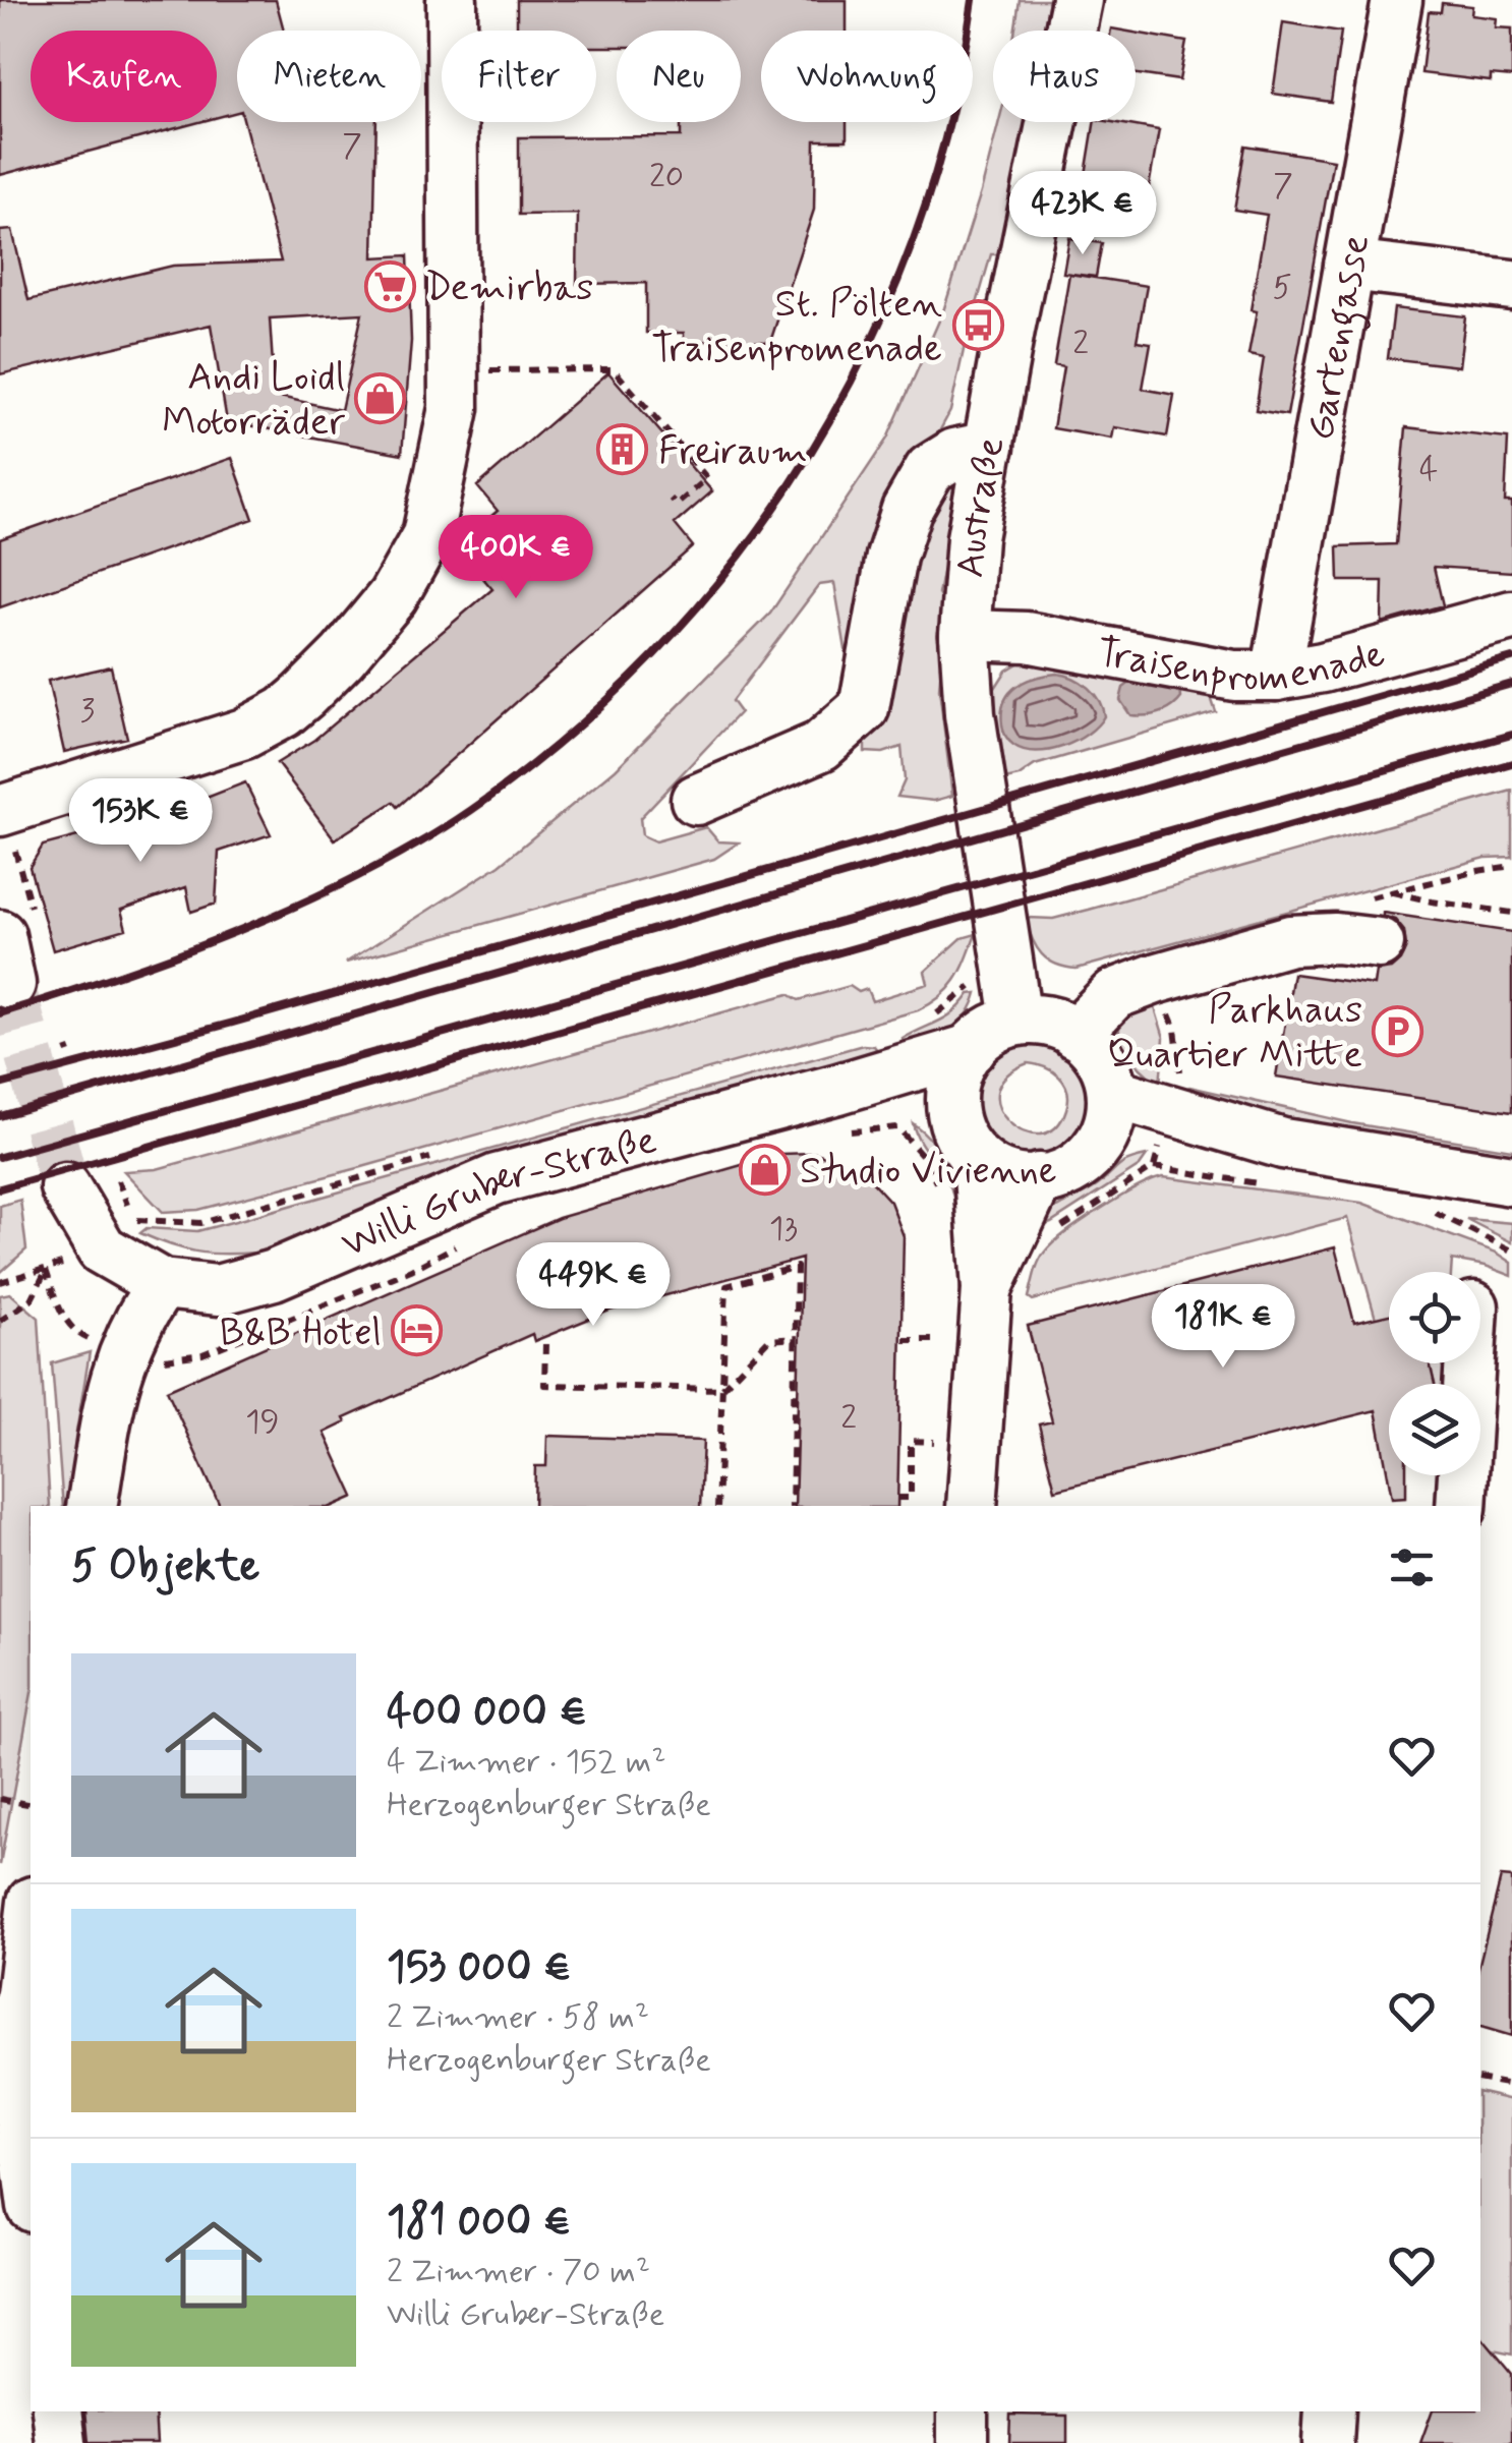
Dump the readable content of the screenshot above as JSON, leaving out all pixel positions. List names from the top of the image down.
{
  "streets": {
    "street": [
      "Gartengasse",
      "Austraße",
      "Traisenpromenade",
      "Willi Gruber-Straße"
    ]
  },
  "crossings": [
    ["Gartengasse", "Traisenpromenade"],
    ["Austraße", "Traisenpromenade"],
    ["Austraße", "Willi Gruber-Straße"]
  ],
  "places": {
    "supermarket": ["Demirbas"],
    "bus stop": ["St. Pölten Traisenpromenade"],
    "shop": ["Andi Loidl Motorräder", "Studio Vivienne"],
    "building": ["Freiraum"],
    "parking": ["Parkhaus Quartier Mitte"],
    "hotel": ["B&B Hotel"]
  },
  "house_numbers": [
    "7",
    "20",
    "7",
    "5",
    "2",
    "4",
    "3",
    "13",
    "2",
    "19"
  ],
  "page": {
    "chip": [
      "Kaufen",
      "Mieten",
      "Filter",
      "Neu",
      "Wohnung",
      "Haus"
    ],
    "price": [
      "423K €",
      "400K €",
      "153K €",
      "449K €",
      "181K €"
    ],
    "heading": "5 Objekte",
    "list": [
      {
        "name": "400 000 €",
        "note": "4 Zimmer · 152 m² · Herzogenburger Straße"
      },
      {
        "name": "153 000 €",
        "note": "2 Zimmer · 58 m² · Herzogenburger Straße"
      },
      {
        "name": "181 000 €",
        "note": "2 Zimmer · 70 m² · Willi Gruber-Straße"
      }
    ]
  }
}
